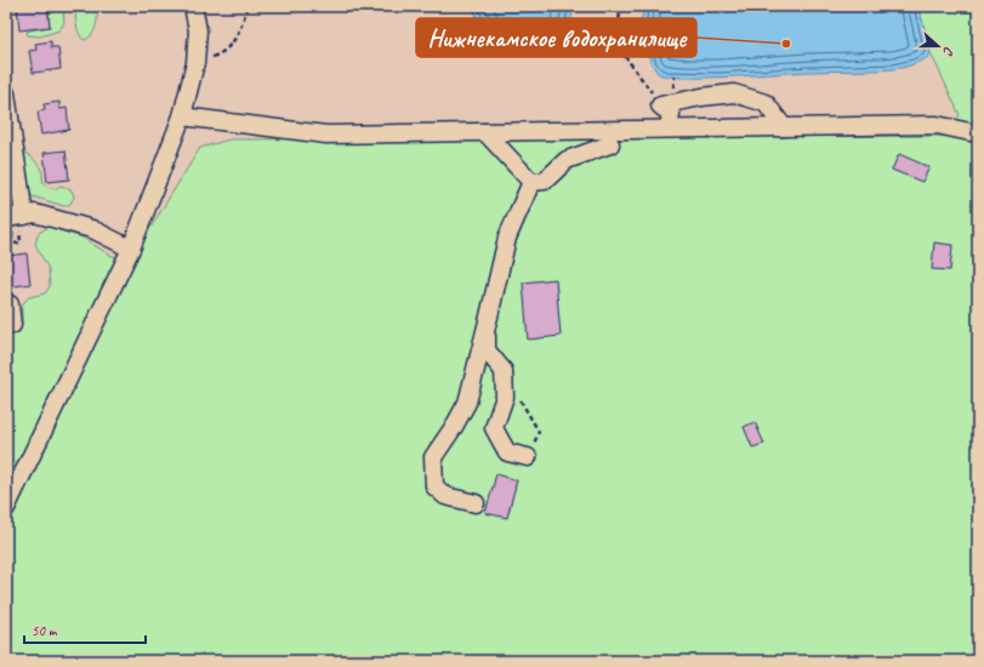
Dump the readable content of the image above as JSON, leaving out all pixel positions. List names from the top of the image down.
{
  "places": ["Нижнекамское водохранилище"],
  "scale_bar": "50 m",
  "north": "right"
}
